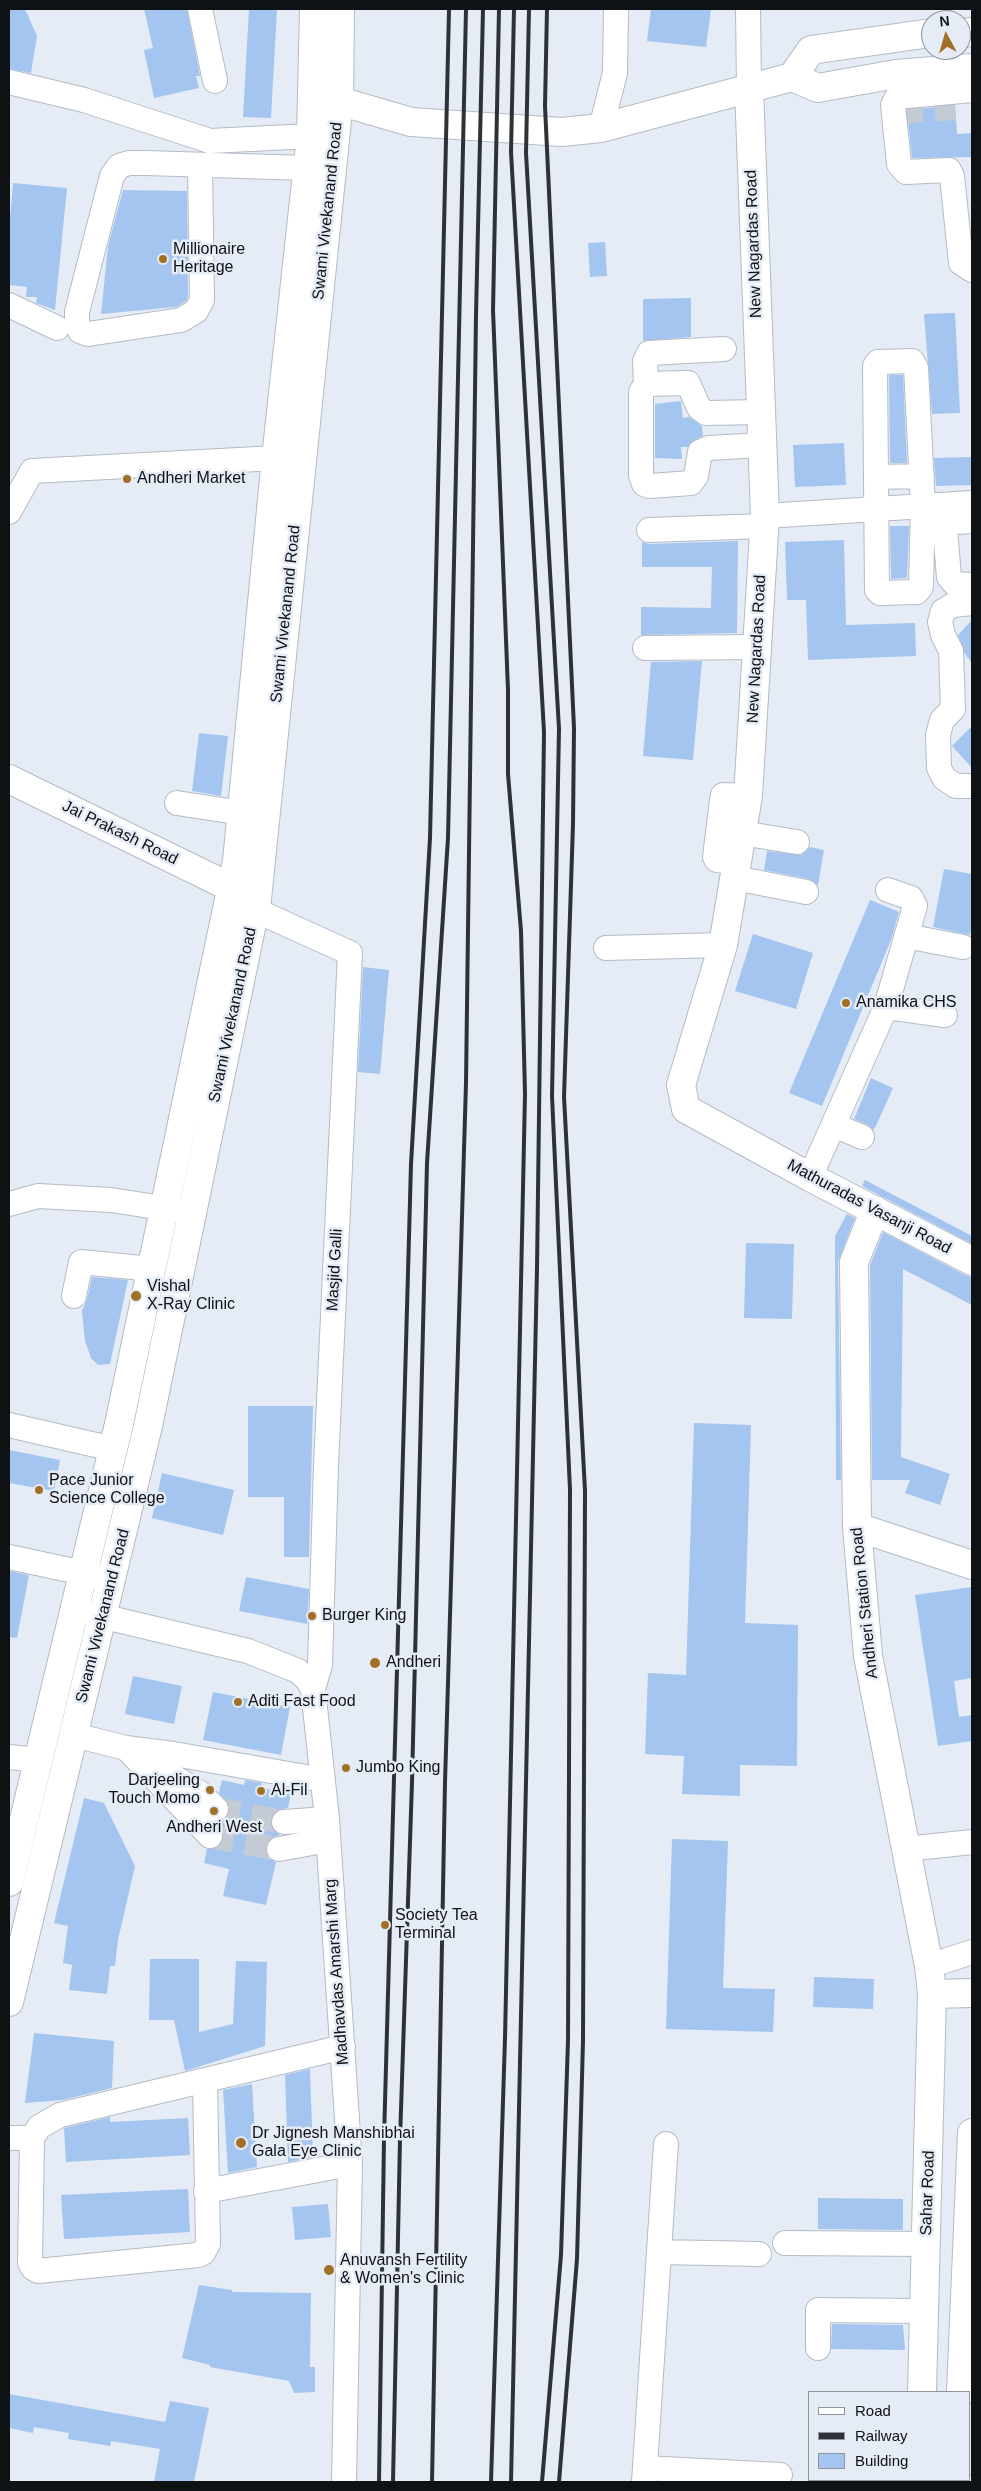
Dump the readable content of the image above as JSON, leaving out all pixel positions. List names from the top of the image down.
{
  "streets": {
    "main road": [
      "Swami Vivekanand Road",
      "New Nagardas Road",
      "Jai Prakash Road",
      "Mathuradas Vasanji Road",
      "Andheri Station Road",
      "Sahar Road"
    ],
    "street": ["Masjid Galli", "Madhavdas Amarshi Marg"]
  },
  "crossings": [
    ["Swami Vivekanand Road", "Jai Prakash Road"],
    ["Swami Vivekanand Road", "Masjid Galli"],
    ["New Nagardas Road", "Mathuradas Vasanji Road"],
    ["Mathuradas Vasanji Road", "Andheri Station Road"],
    ["Masjid Galli", "Madhavdas Amarshi Marg"],
    ["Andheri Station Road", "Sahar Road"]
  ],
  "places": [
    "Millionaire Heritage",
    "Andheri Market",
    "Anamika CHS",
    "Vishal X-Ray Clinic",
    "Pace Junior Science College",
    "Burger King",
    "Andheri",
    "Aditi Fast Food",
    "Jumbo King",
    "Darjeeling Touch Momo",
    "Al-Fil",
    "Andheri West",
    "Society Tea Terminal",
    "Dr Jignesh Manshibhai Gala Eye Clinic",
    "Anuvansh Fertility & Women's Clinic"
  ],
  "legend": ["Road", "Railway", "Building"],
  "north": "top"
}
